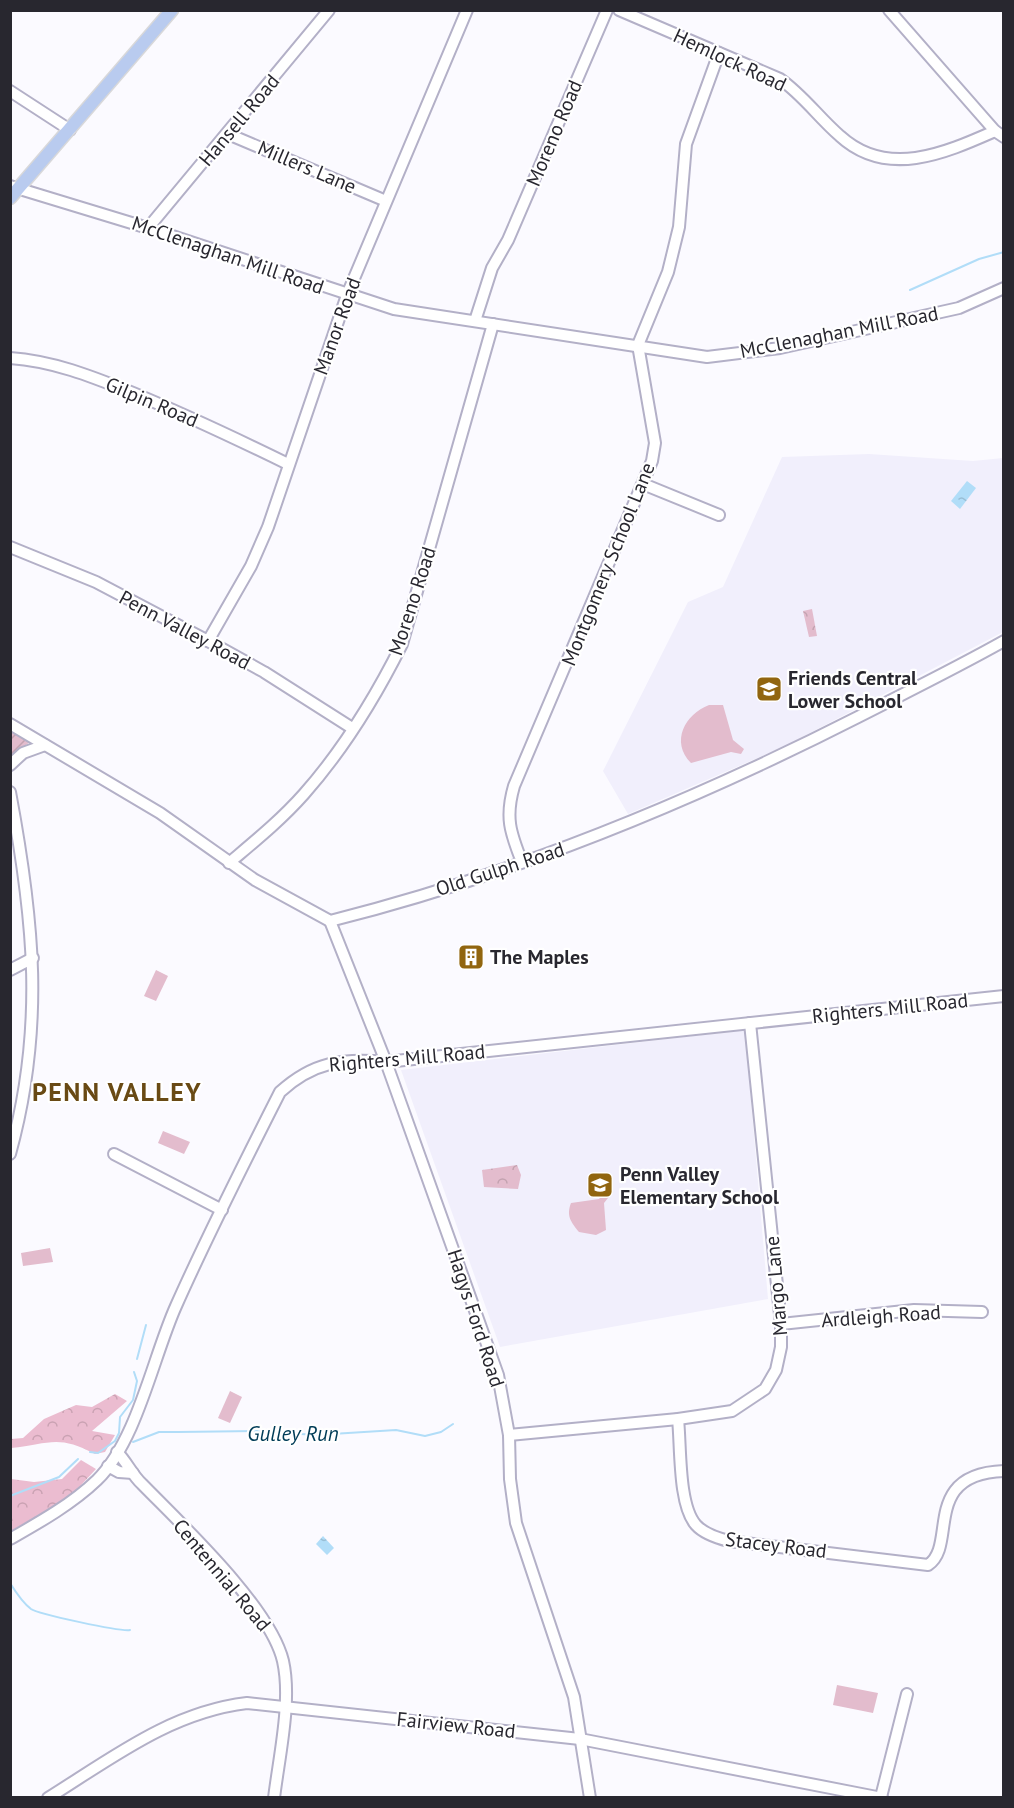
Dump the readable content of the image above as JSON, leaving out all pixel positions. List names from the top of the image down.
{
  "streets": {
    "street": [
      "Hemlock Road",
      "Hansell Road",
      "Moreno Road",
      "Millers Lane",
      "McClenaghan Mill Road",
      "Manor Road",
      "Gilpin Road",
      "Montgomery School Lane",
      "Penn Valley Road",
      "Old Gulph Road",
      "Righters Mill Road",
      "Margo Lane",
      "Ardleigh Road",
      "Hagys Ford Road",
      "Stacey Road",
      "Centennial Road",
      "Fairview Road"
    ]
  },
  "crossings": [
    ["Hansell Road", "Millers Lane"],
    ["Hansell Road", "McClenaghan Mill Road"],
    ["Moreno Road", "McClenaghan Mill Road"],
    ["Moreno Road", "Penn Valley Road"],
    ["Millers Lane", "Manor Road"],
    ["McClenaghan Mill Road", "Manor Road"],
    ["McClenaghan Mill Road", "Montgomery School Lane"],
    ["Manor Road", "Gilpin Road"],
    ["Manor Road", "Penn Valley Road"],
    ["Montgomery School Lane", "Old Gulph Road"],
    ["Old Gulph Road", "Hagys Ford Road"],
    ["Righters Mill Road", "Margo Lane"],
    ["Righters Mill Road", "Hagys Ford Road"],
    ["Righters Mill Road", "Centennial Road"],
    ["Margo Lane", "Ardleigh Road"],
    ["Margo Lane", "Hagys Ford Road"],
    ["Margo Lane", "Stacey Road"],
    ["Hagys Ford Road", "Fairview Road"],
    ["Centennial Road", "Fairview Road"]
  ],
  "districts": ["PENN VALLEY"],
  "water": ["Gulley Run"],
  "places": {
    "school or university": ["Friends Central Lower School", "Penn Valley Elementary School"],
    "building": ["The Maples"]
  }
}
